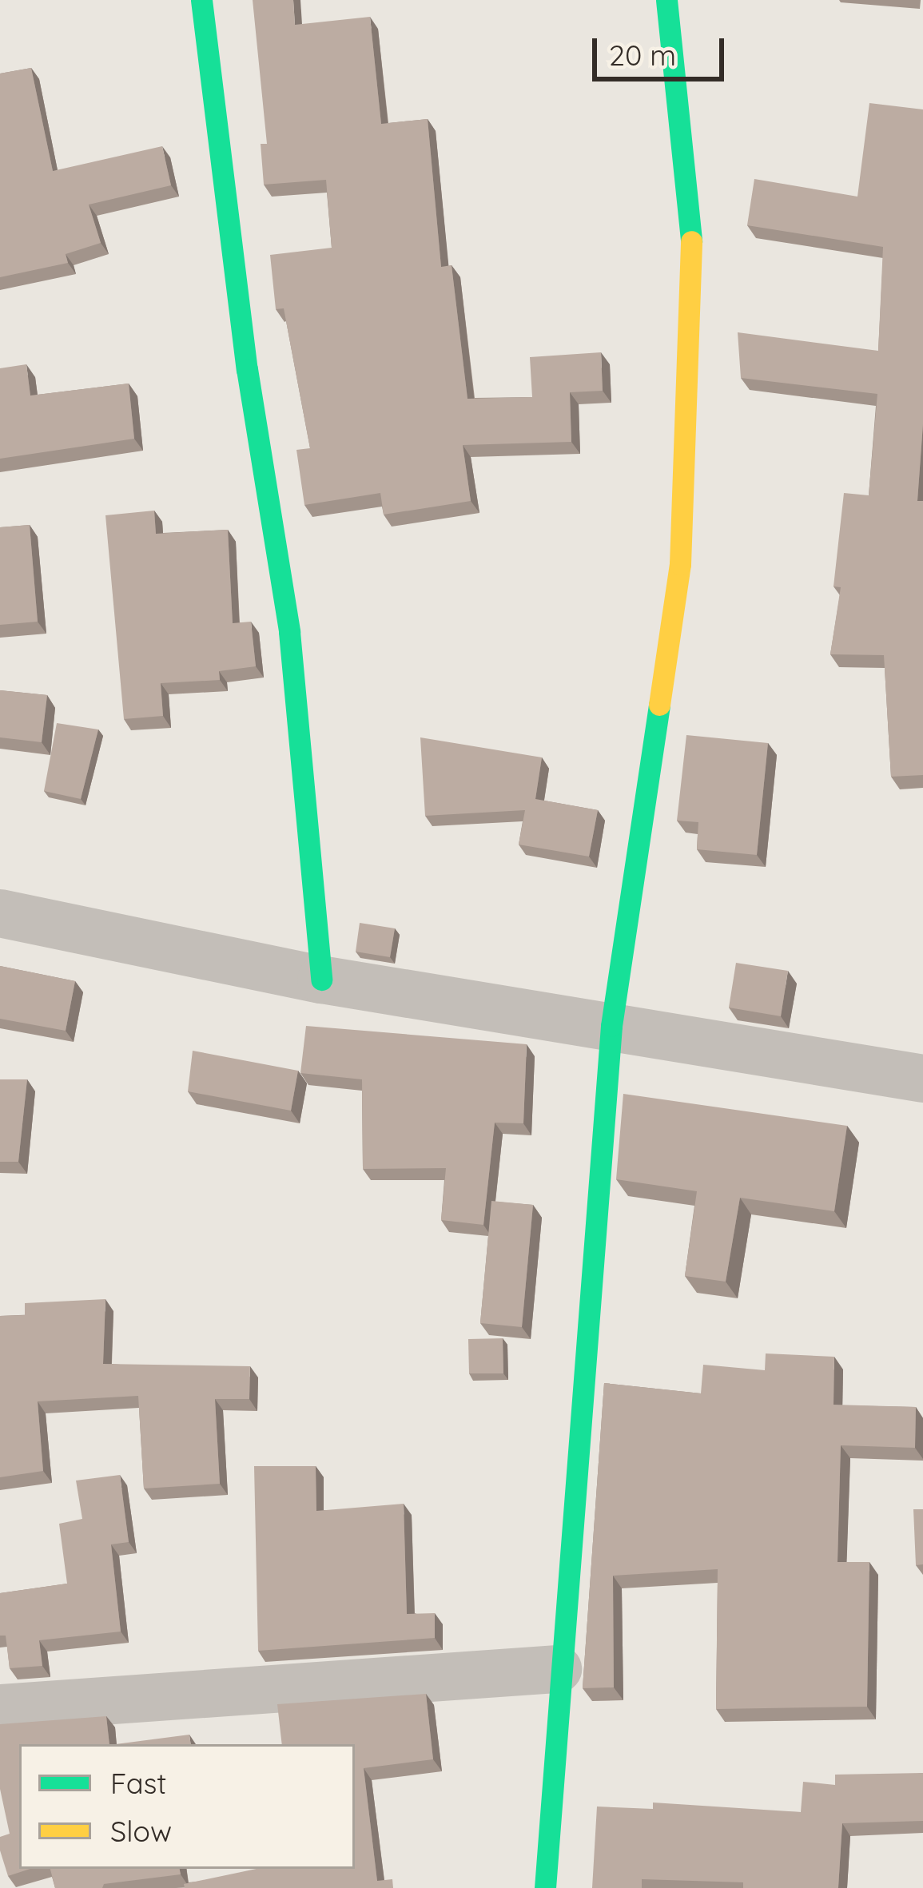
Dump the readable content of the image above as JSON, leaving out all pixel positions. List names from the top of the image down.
{
  "legend": ["Fast", "Slow"],
  "scale_bar": "20 m"
}
